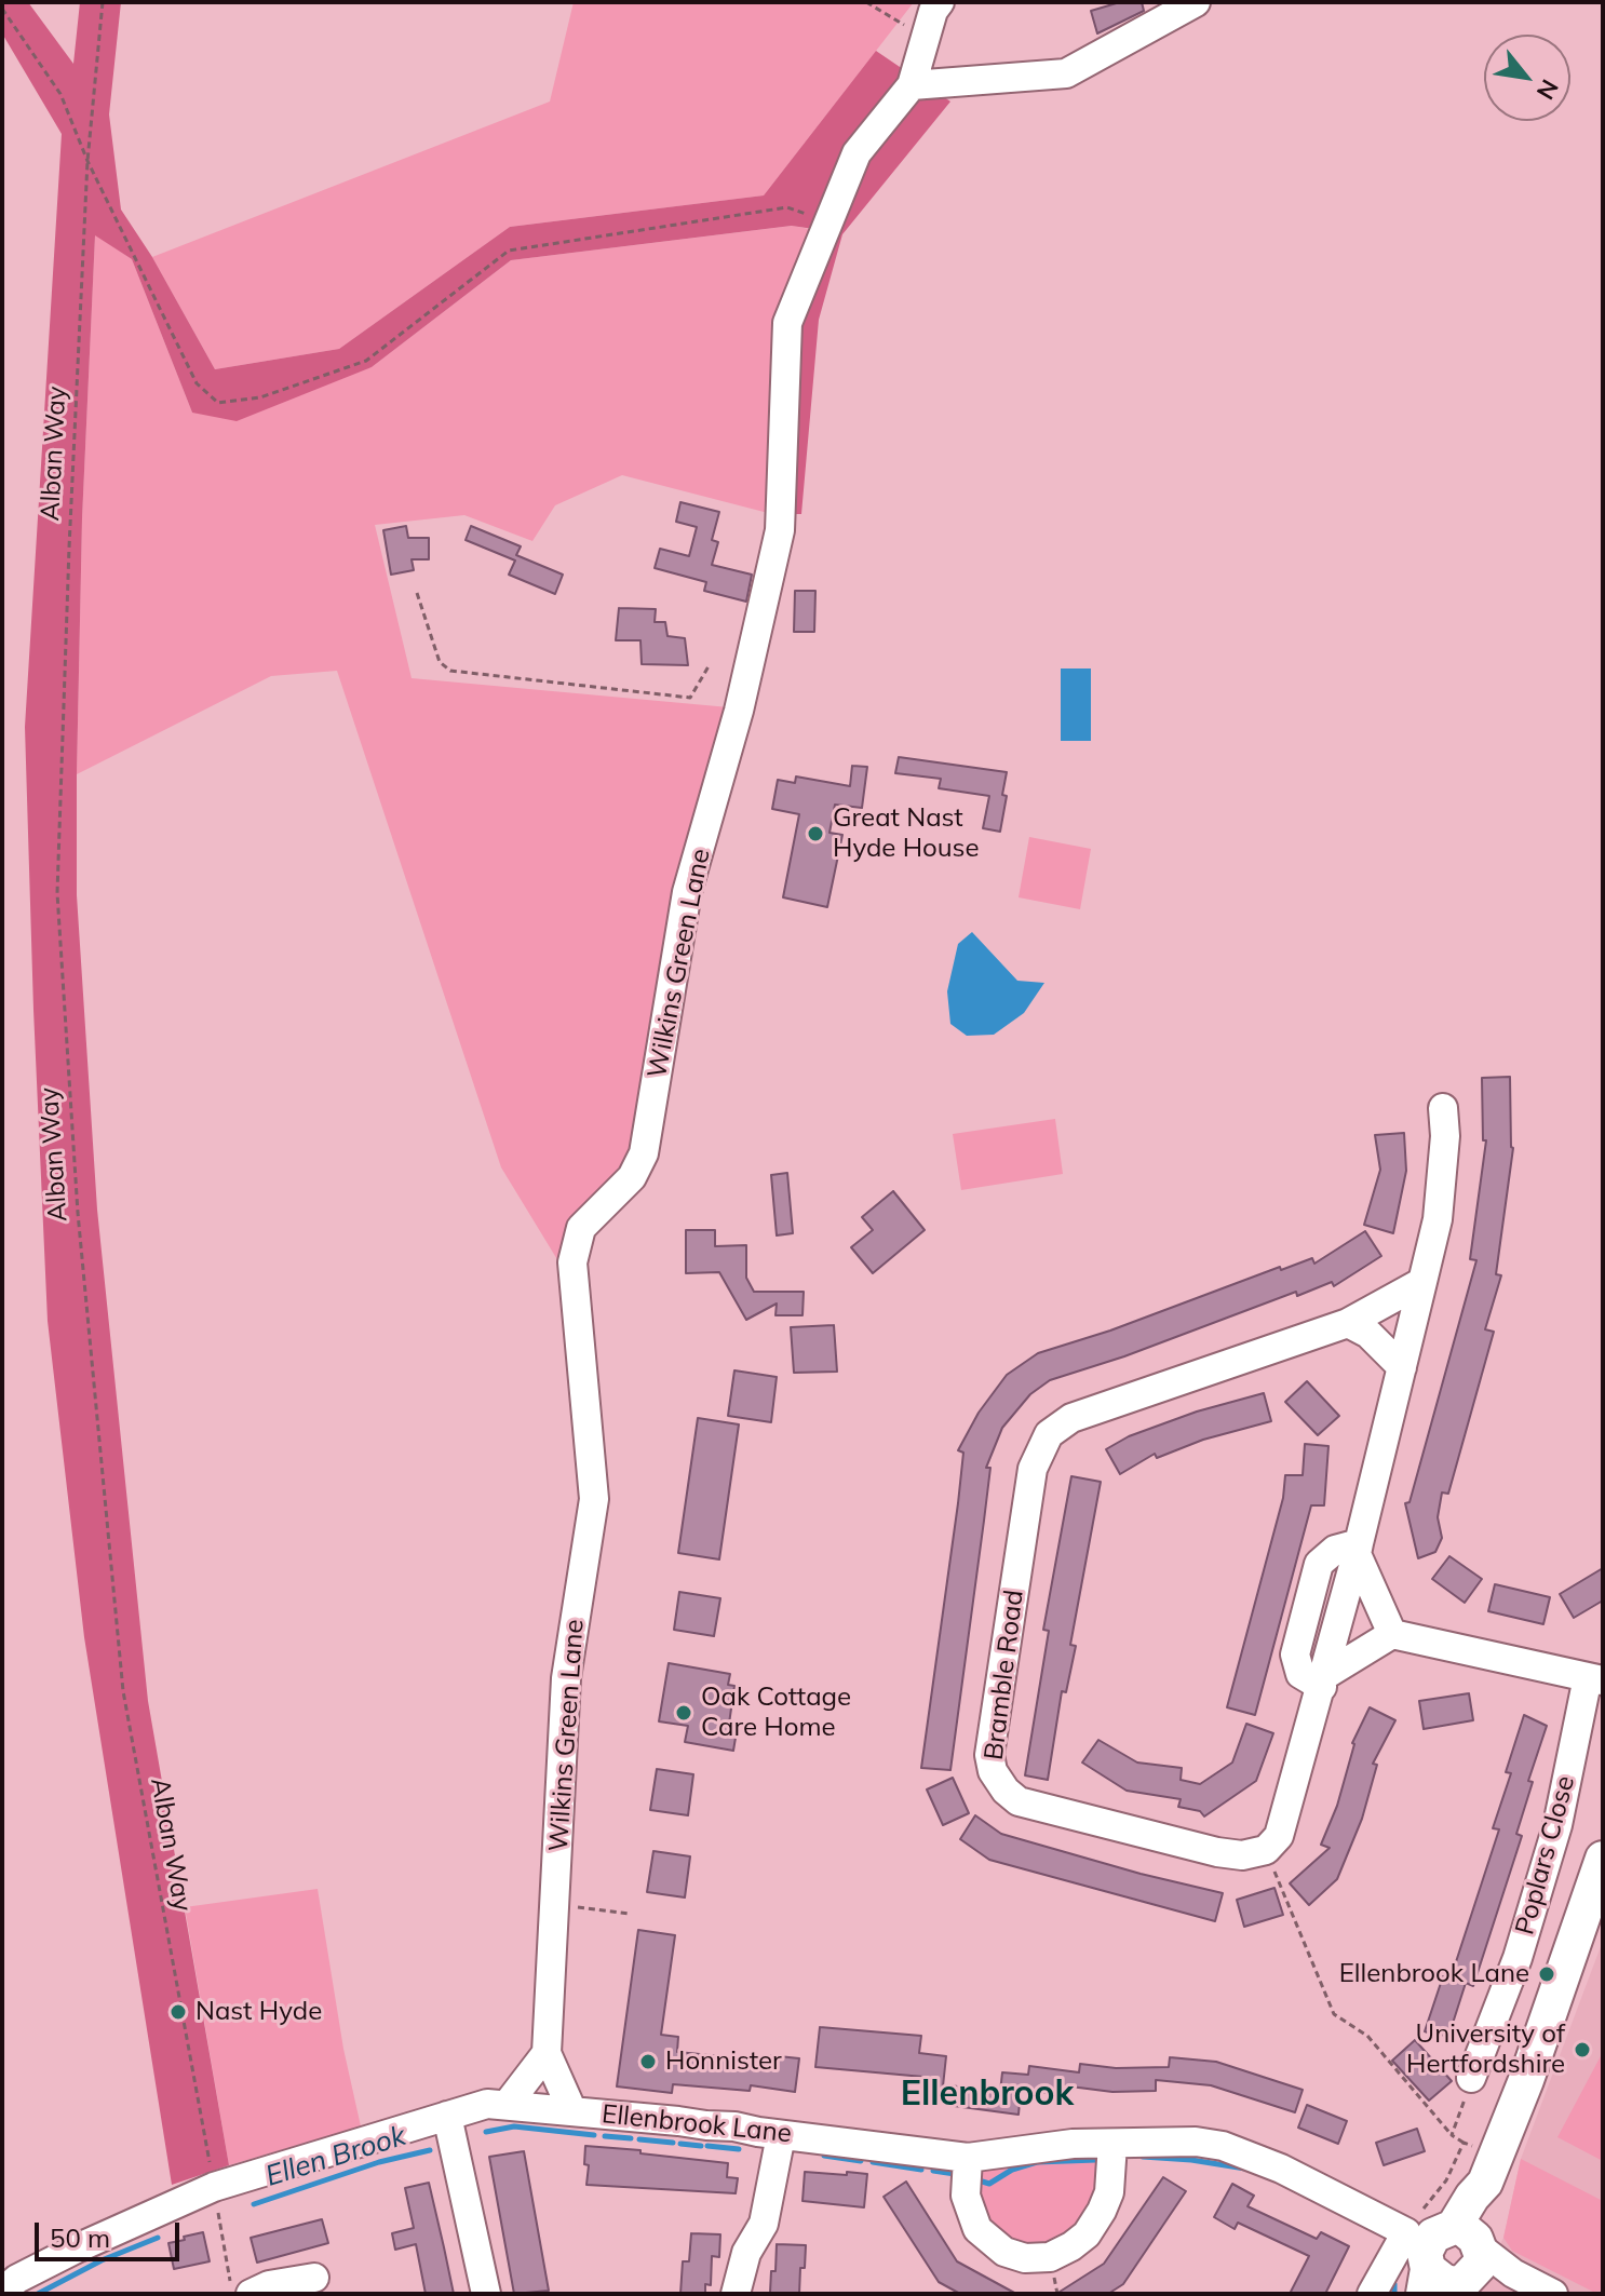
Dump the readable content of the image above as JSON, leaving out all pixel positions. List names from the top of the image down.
{
  "streets": {
    "street": [
      "Wilkins Green Lane",
      "Bramble Road",
      "Poplars Close",
      "Ellenbrook Lane"
    ],
    "path": ["Alban Way"]
  },
  "crossings": [
    ["Alban Way", "Ellenbrook Lane"],
    ["Wilkins Green Lane", "Ellenbrook Lane"]
  ],
  "districts": ["Ellenbrook"],
  "water": ["Ellen Brook"],
  "places": [
    "Great Nast Hyde House",
    "Oak Cottage Care Home",
    "Ellenbrook Lane",
    "Nast Hyde",
    "University of Hertfordshire",
    "Honnister"
  ],
  "scale_bar": "50 m",
  "north": "bottom right"
}
